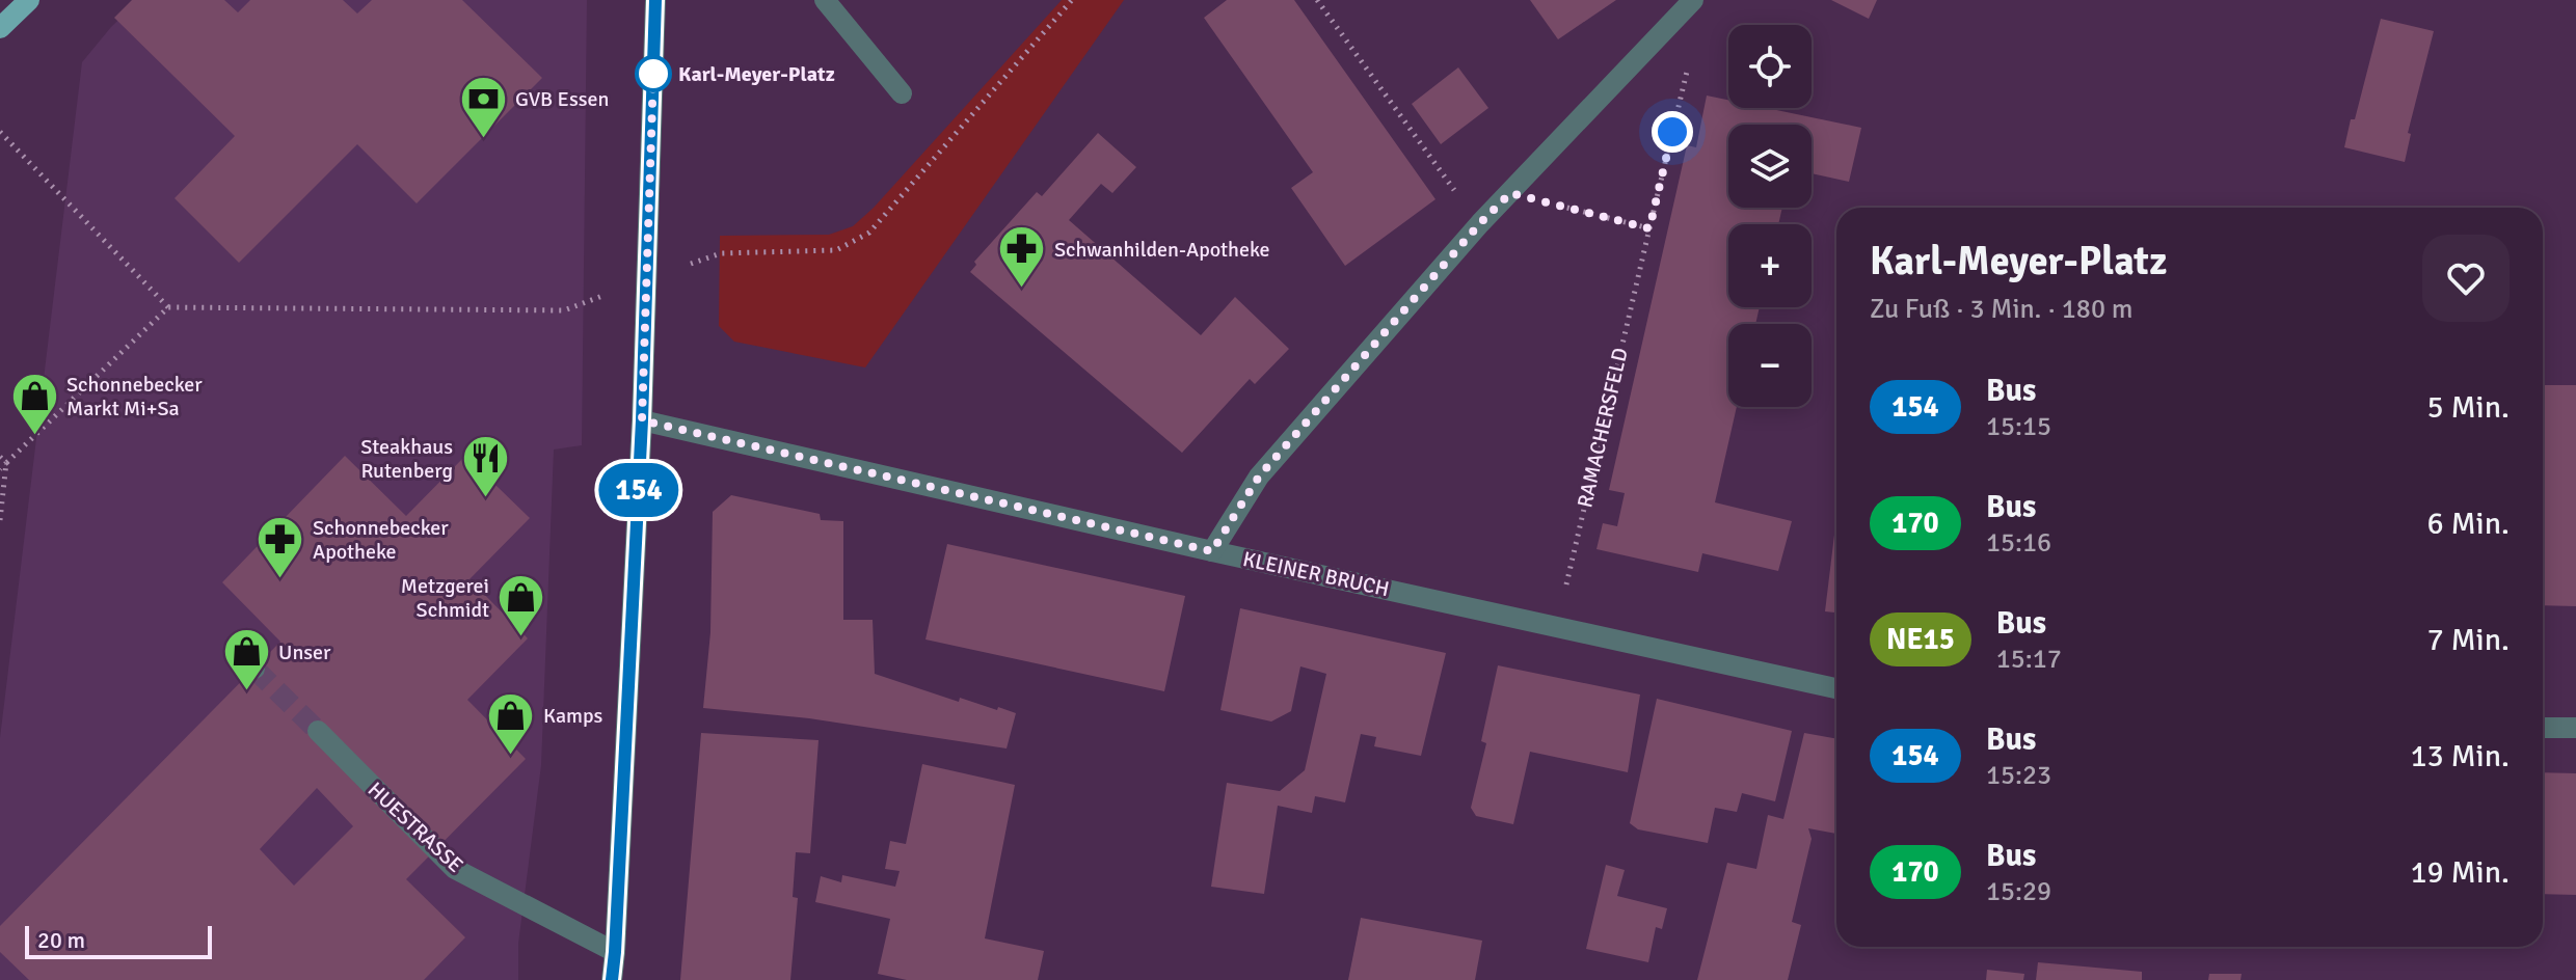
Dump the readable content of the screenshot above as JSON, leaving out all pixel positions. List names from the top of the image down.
{
  "streets": {
    "street": ["KLEINER BRUCH", "HUESTRASSE"],
    "path": ["RAMACHERSFELD"]
  },
  "crossings": [
    ["RAMACHERSFELD", "KLEINER BRUCH"]
  ],
  "places": {
    "other": ["Karl-Meyer-Platz"],
    "bank": ["GVB Essen"],
    "pharmacy": ["Schwanhilden-Apotheke", "Schonnebecker Apotheke"],
    "shop": [
      "Schonnebecker Markt Mi+Sa",
      "Metzgerei Schmidt",
      "Unser",
      "Kamps"
    ],
    "restaurant": ["Steakhaus Rutenberg"]
  },
  "lines": ["bus line 154"],
  "scale_bar": "20 m",
  "page": {
    "on_map": "154",
    "map_buttons": ["+", "−"],
    "heading": ["Karl-Meyer-Platz", "Zu Fuß · 3 Min. · 180 m"],
    "list": [
      {
        "mark": "154",
        "name": "Bus",
        "note": "15:15",
        "value": "5 Min."
      },
      {
        "mark": "170",
        "name": "Bus",
        "note": "15:16",
        "value": "6 Min."
      },
      {
        "mark": "NE15",
        "name": "Bus",
        "note": "15:17",
        "value": "7 Min."
      },
      {
        "mark": "154",
        "name": "Bus",
        "note": "15:23",
        "value": "13 Min."
      },
      {
        "mark": "170",
        "name": "Bus",
        "note": "15:29",
        "value": "19 Min."
      }
    ],
    "scale": "20 m"
  }
}
